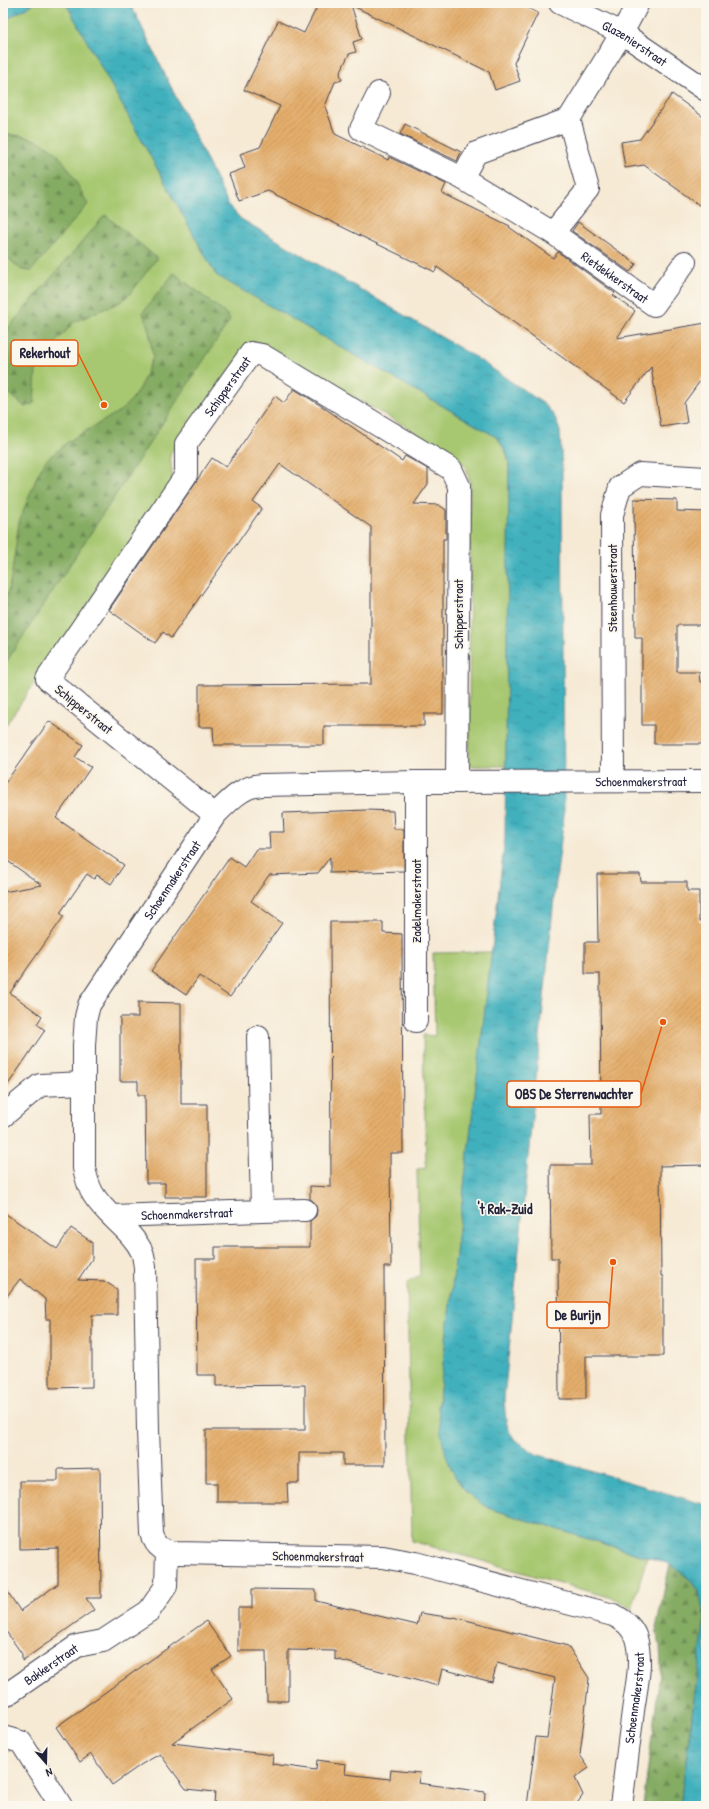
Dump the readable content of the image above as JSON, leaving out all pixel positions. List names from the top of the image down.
{
  "streets": {
    "street": [
      "Glazenierstraat",
      "Rietdekkerstraat",
      "Schipperstraat",
      "Steenhouwerstraat",
      "Schoenmakerstraat",
      "Zadelmakerstraat",
      "Bakkerstraat"
    ]
  },
  "crossings": [
    ["Schipperstraat", "Schoenmakerstraat"],
    ["Steenhouwerstraat", "Schoenmakerstraat"],
    ["Schoenmakerstraat", "Zadelmakerstraat"],
    ["Schoenmakerstraat", "Bakkerstraat"]
  ],
  "districts": ["'t Rak-Zuid"],
  "places": ["Rekerhout", "OBS De Sterrenwachter", "De Burijn"],
  "north": "bottom"
}
